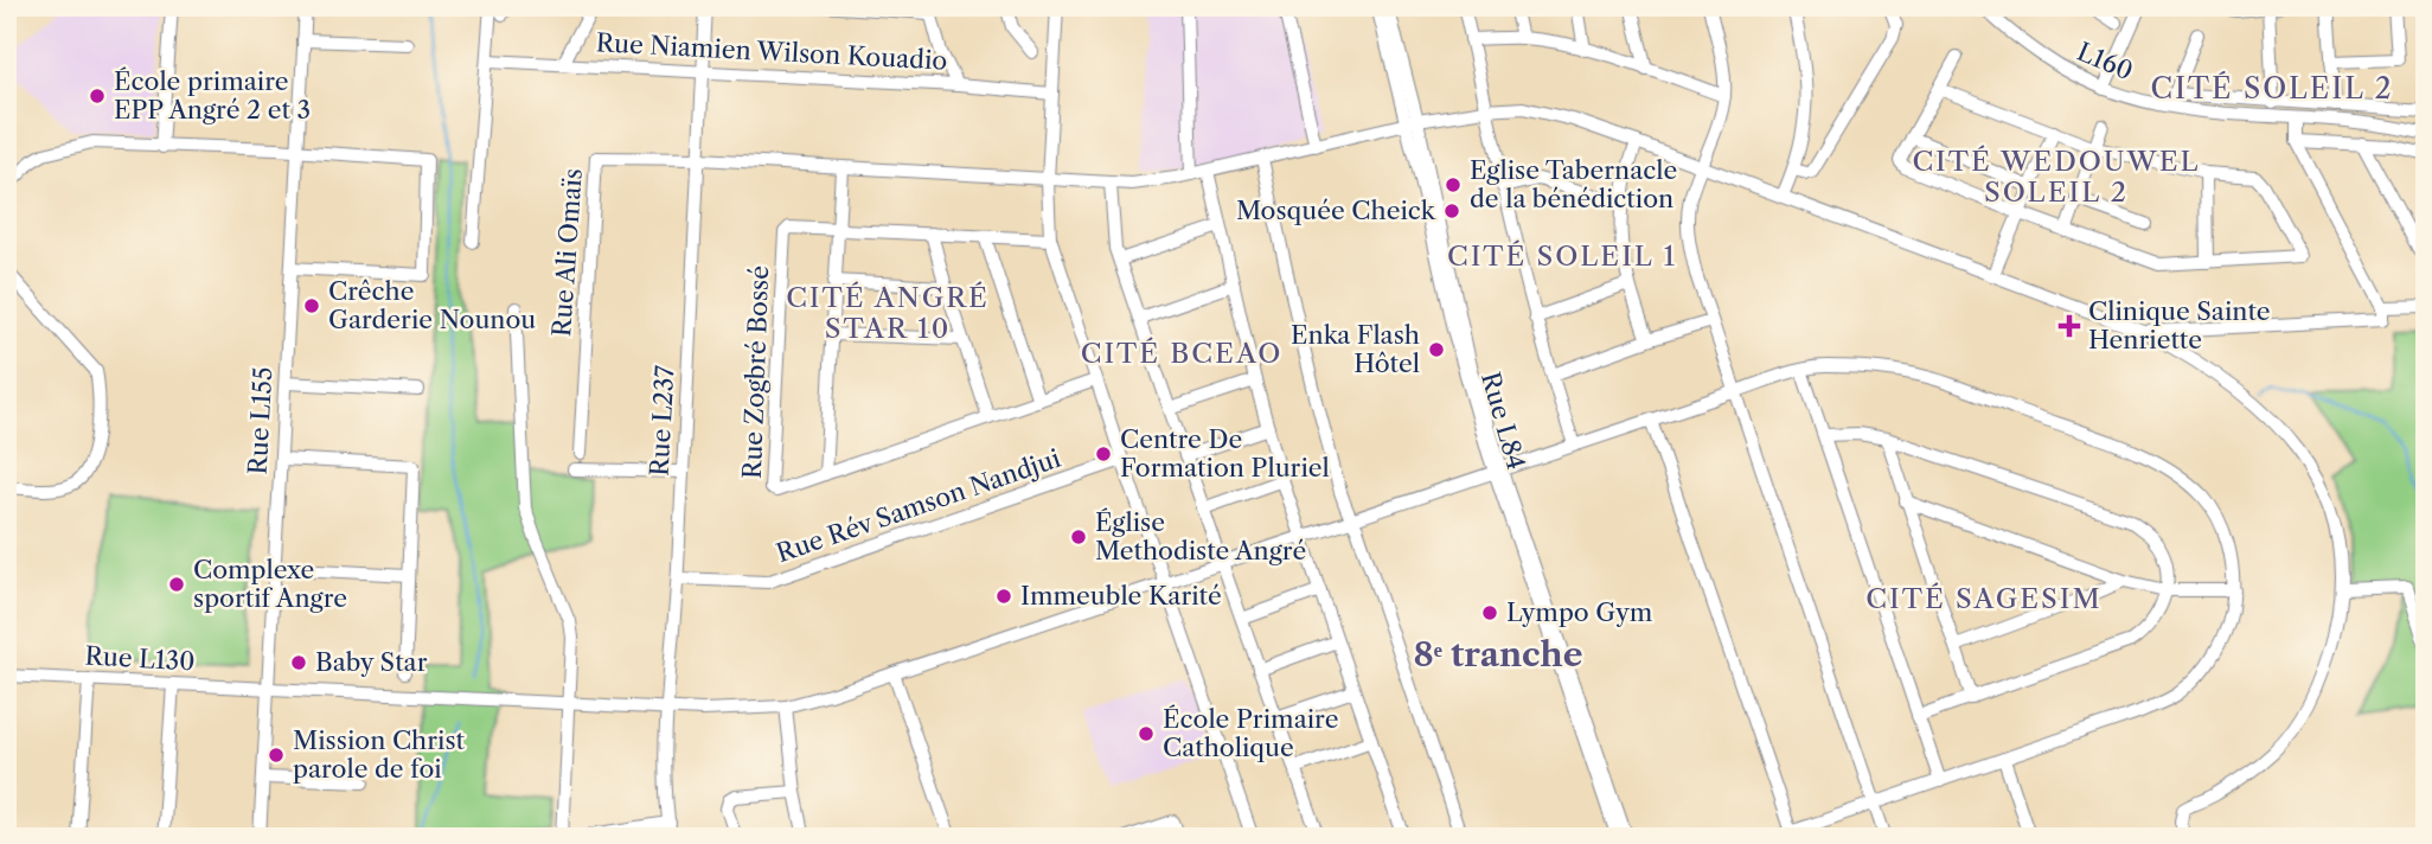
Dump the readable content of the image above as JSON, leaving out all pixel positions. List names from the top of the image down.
{
  "streets": {
    "street": [
      "Rue Niamien Wilson Kouadio",
      "L160",
      "Rue Ali Omaïs",
      "Rue Zogbré Bossé",
      "Rue L155",
      "Rue L237",
      "Rue L84",
      "Rue Rév Samson Nandjui",
      "Rue L130"
    ]
  },
  "crossings": [
    ["Rue Niamien Wilson Kouadio", "Rue L237"],
    ["Rue Ali Omaïs", "Rue L237"],
    ["Rue L155", "Rue L130"],
    ["Rue L237", "Rue Rév Samson Nandjui"],
    ["Rue L237", "Rue L130"],
    ["Rue L84", "Rue L130"]
  ],
  "districts": [
    "CITÉ SOLEIL 2",
    "CITÉ WEDOUWEL SOLEIL 2",
    "CITÉ SOLEIL 1",
    "CITÉ ANGRÉ STAR 10",
    "CITÉ BCEAO",
    "CITÉ SAGESIM",
    "8ᵉ tranche"
  ],
  "places": {
    "other": [
      "École primaire EPP Angré 2 et 3",
      "Eglise Tabernacle de la bénédiction",
      "Mosquée Cheick",
      "Crêche Garderie Nounou",
      "Enka Flash Hôtel",
      "Centre De Formation Pluriel",
      "Église Methodiste Angré",
      "Complexe sportif Angre",
      "Immeuble Karité",
      "Lympo Gym",
      "Baby Star",
      "École Primaire Catholique",
      "Mission Christ parole de foi"
    ],
    "health": ["Clinique Sainte Henriette"]
  }
}
